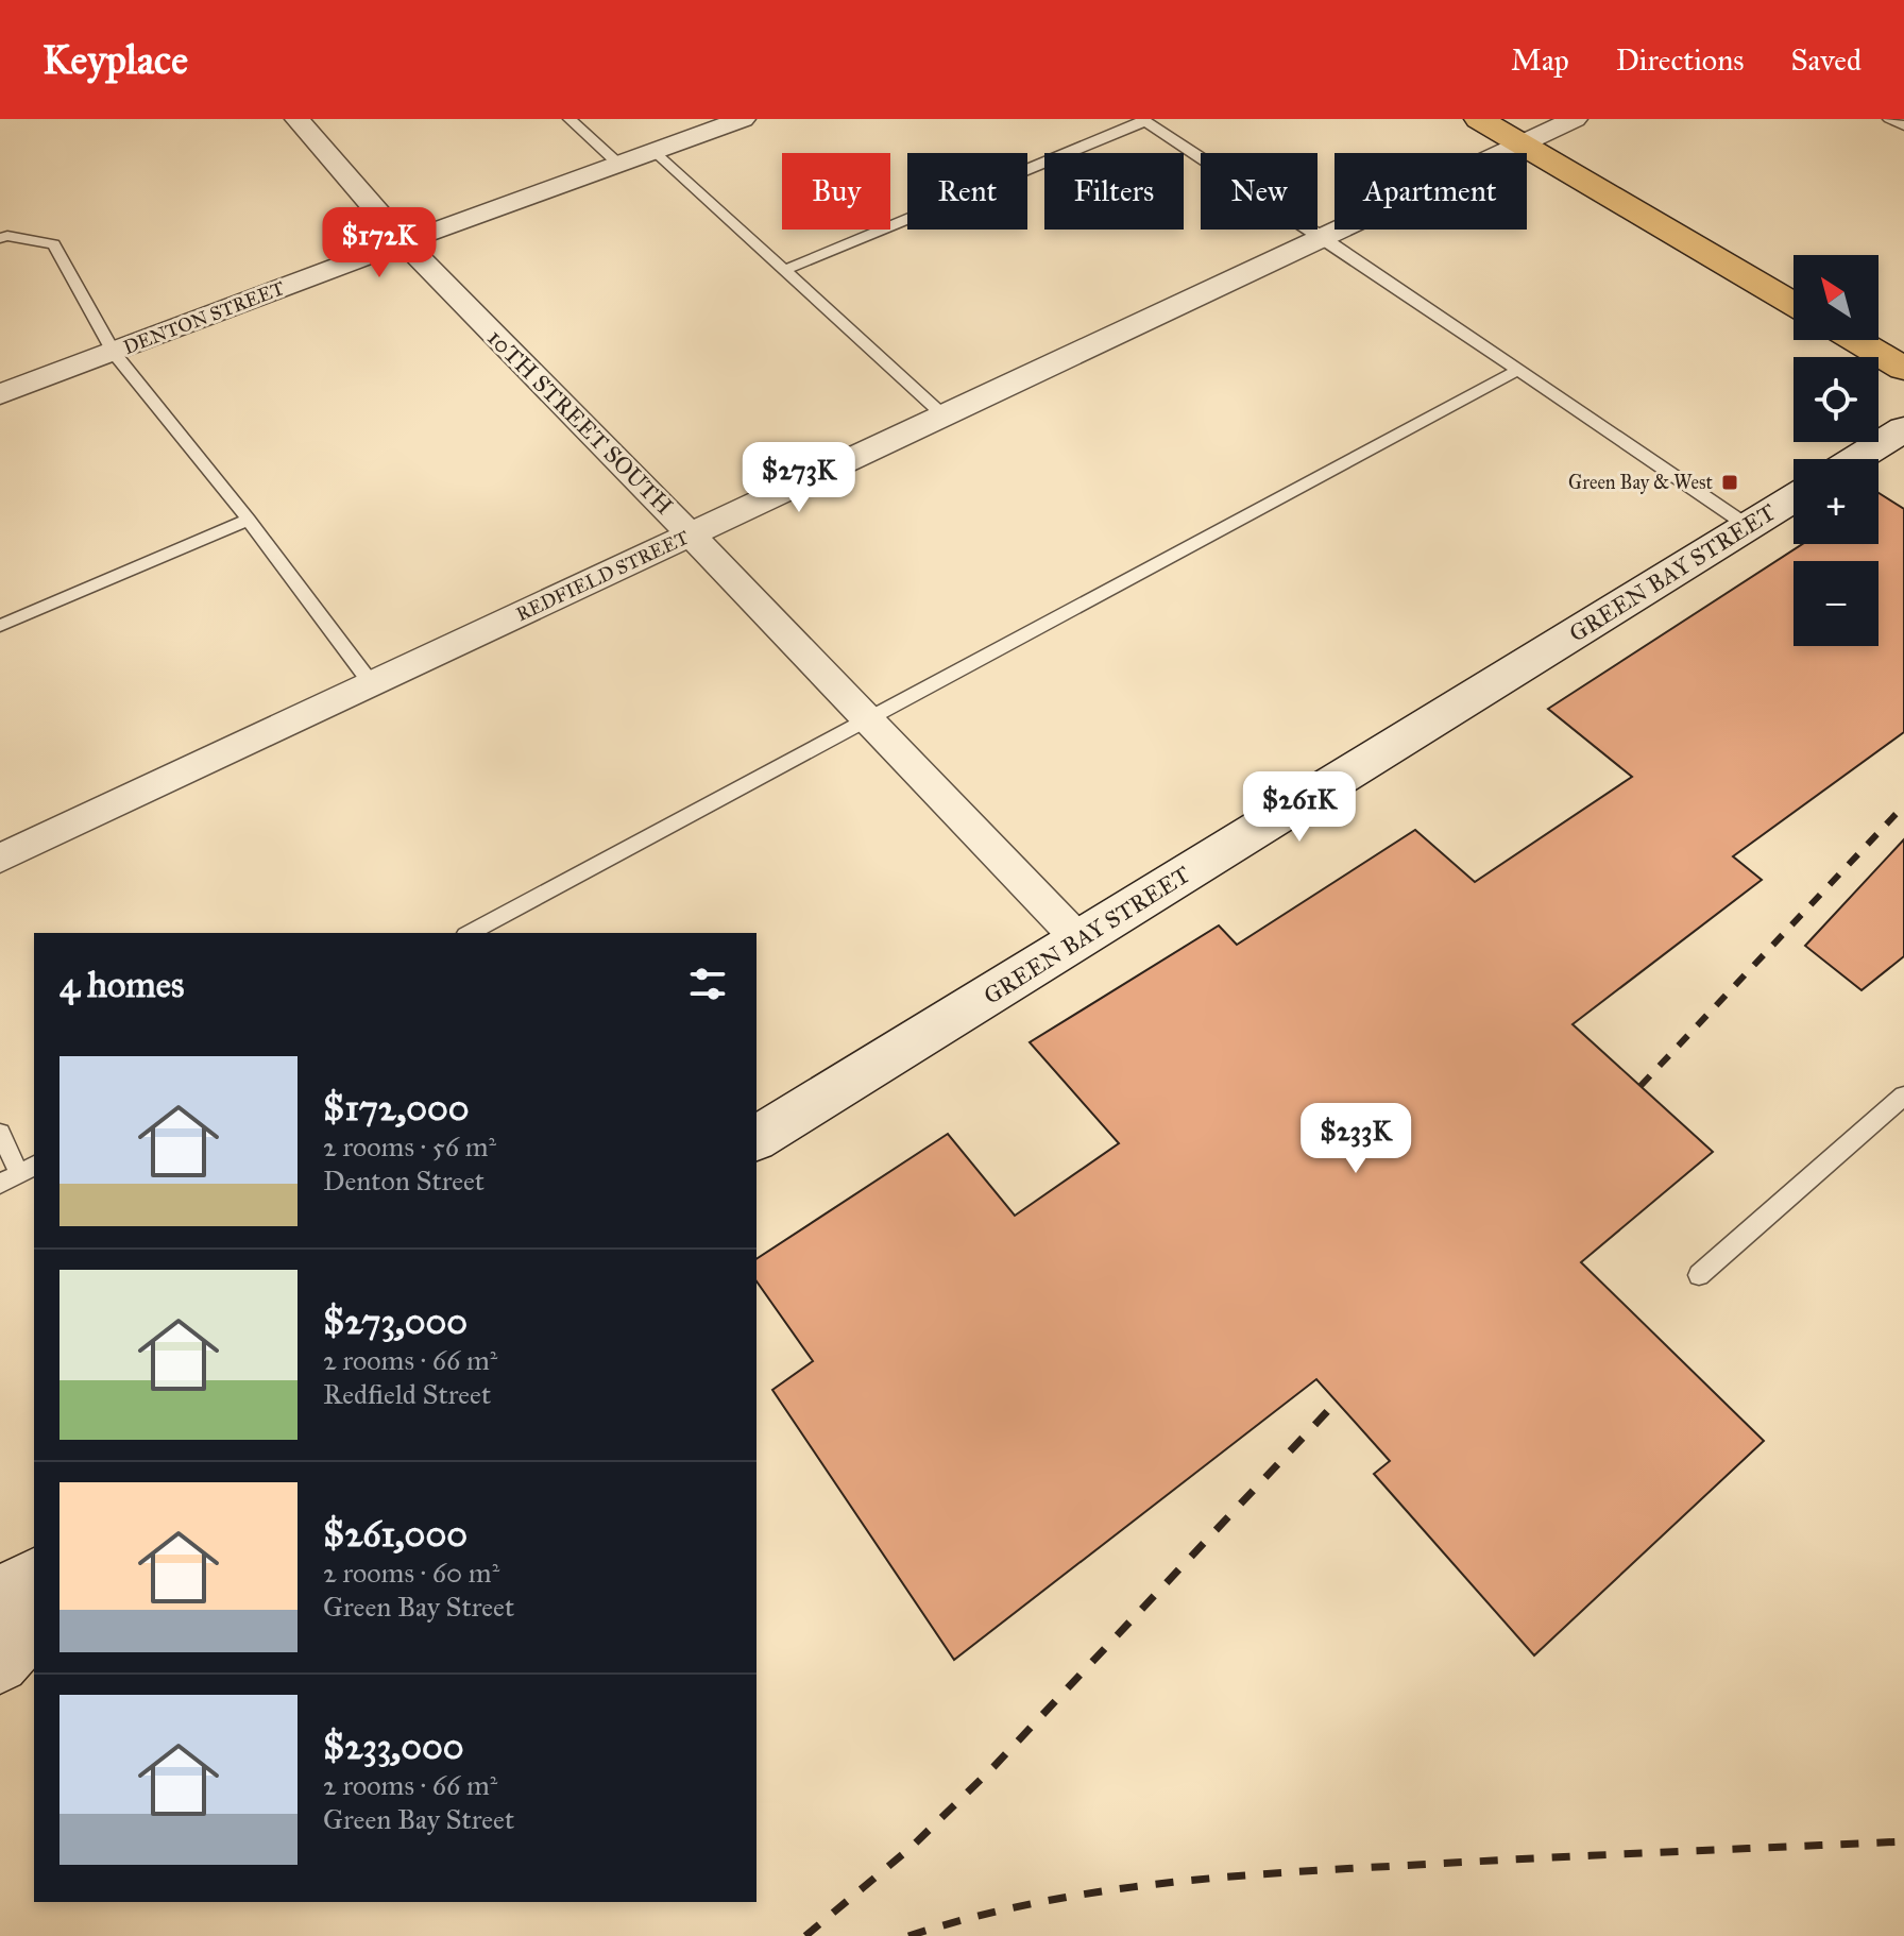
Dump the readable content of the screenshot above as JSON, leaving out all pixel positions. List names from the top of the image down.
{
  "streets": {
    "street": [
      "DENTON STREET",
      "10TH STREET SOUTH",
      "GREEN BAY STREET",
      "REDFIELD STREET"
    ]
  },
  "crossings": [
    ["DENTON STREET", "10TH STREET SOUTH"],
    ["10TH STREET SOUTH", "GREEN BAY STREET"],
    ["10TH STREET SOUTH", "REDFIELD STREET"]
  ],
  "places": {
    "transit": ["Green Bay & West"]
  },
  "north": "top left",
  "page": {
    "header": "Keyplace",
    "nav": ["Map", "Directions", "Saved"],
    "chip": [
      "Buy",
      "Rent",
      "Filters",
      "New",
      "Apartment"
    ],
    "price": [
      "$172K",
      "$273K",
      "$261K",
      "$233K"
    ],
    "map_buttons": ["+", "−"],
    "heading": "4 homes",
    "list": [
      {
        "name": "$172,000",
        "note": "2 rooms · 56 m² · Denton Street"
      },
      {
        "name": "$273,000",
        "note": "2 rooms · 66 m² · Redfield Street"
      },
      {
        "name": "$261,000",
        "note": "2 rooms · 60 m² · Green Bay Street"
      },
      {
        "name": "$233,000",
        "note": "2 rooms · 66 m² · Green Bay Street"
      }
    ]
  }
}
